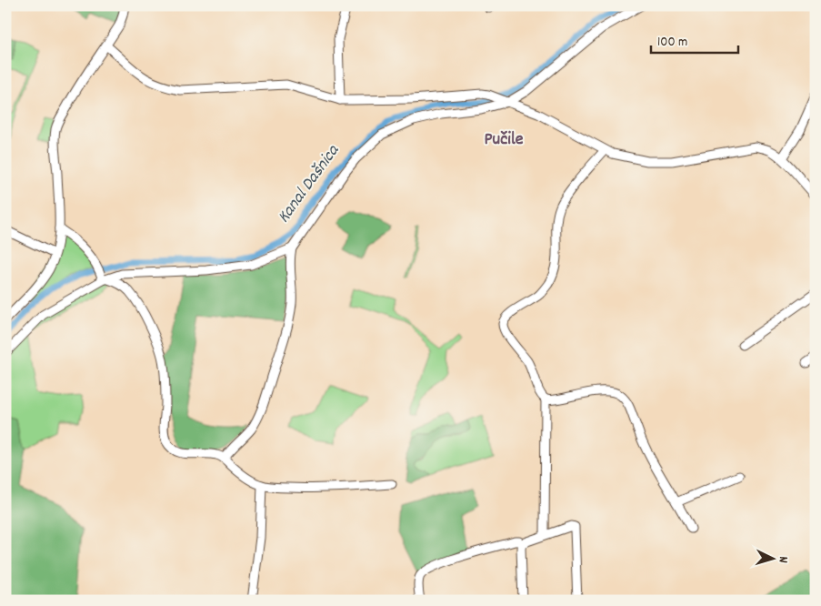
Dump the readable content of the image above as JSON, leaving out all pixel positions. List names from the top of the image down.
{
  "districts": ["Pučile"],
  "water": ["Kanal Dašnica"],
  "scale_bar": "100 m",
  "north": "right"
}
